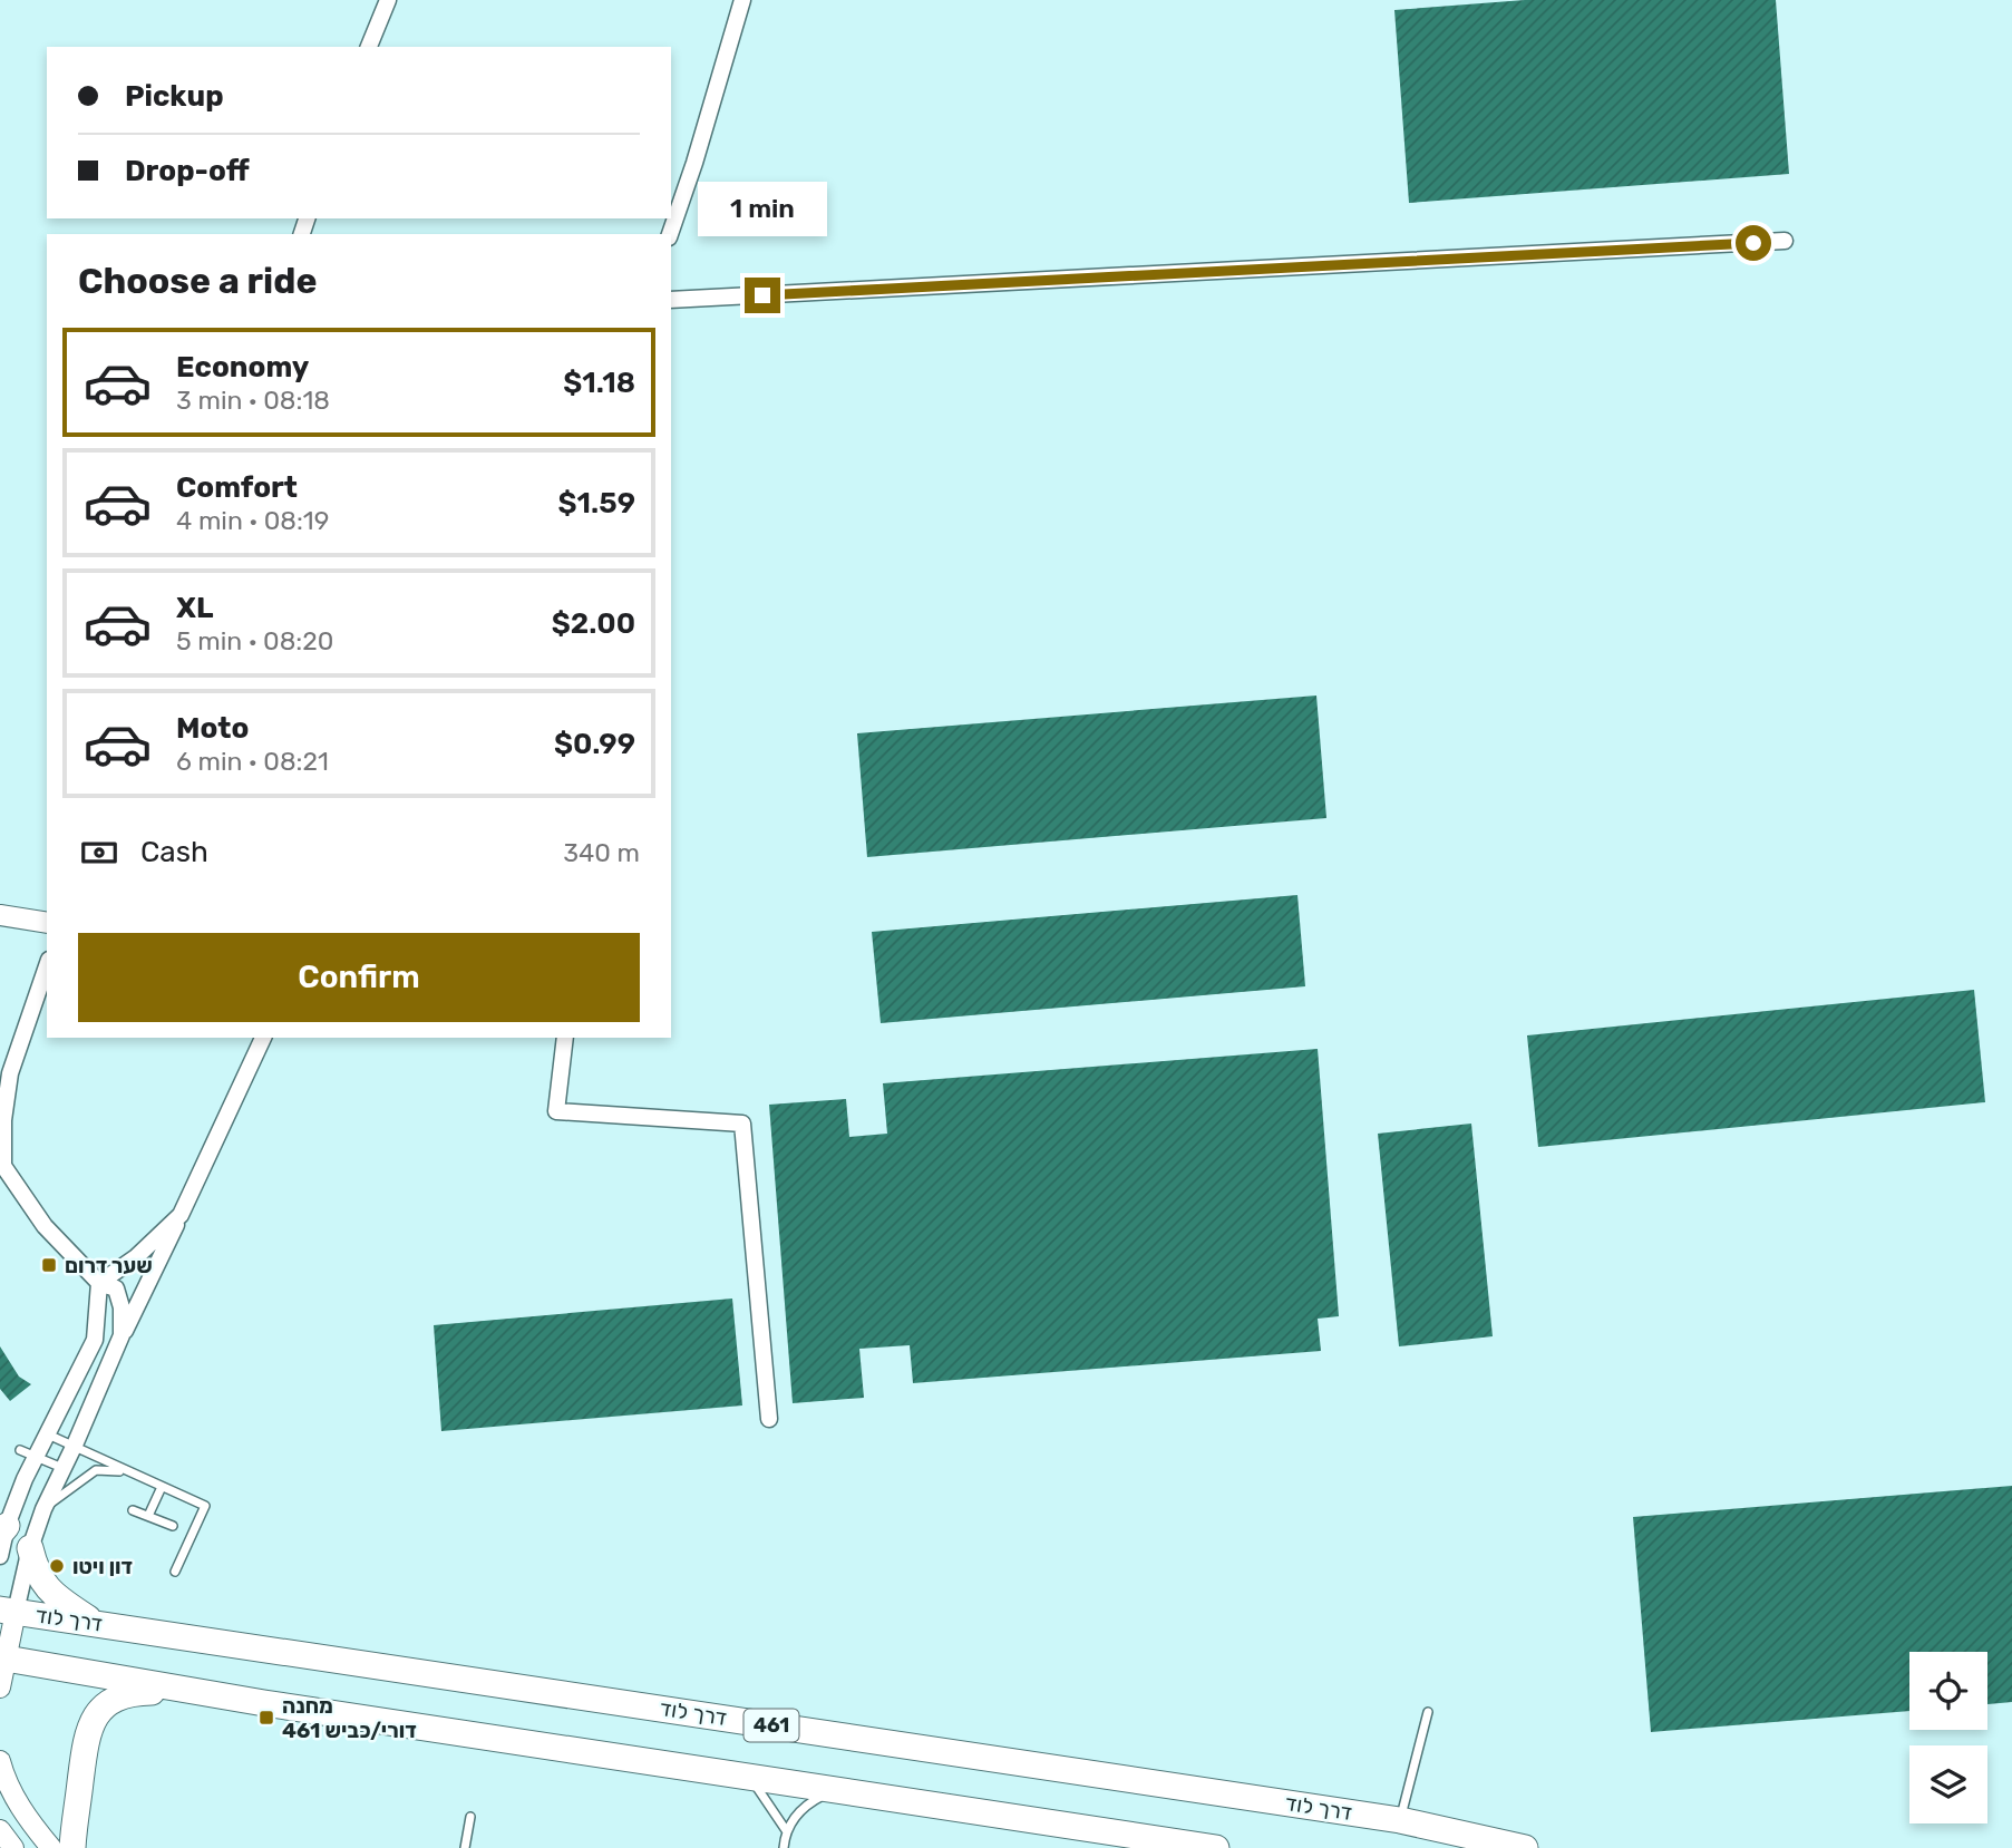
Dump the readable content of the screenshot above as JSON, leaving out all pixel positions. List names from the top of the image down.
{
  "streets": {
    "main road": ["דרך לוד", "461"]
  },
  "places": {
    "transit": ["שער דרום", "מחנה דורי/כביש 461"],
    "other": ["דון ויטו"]
  },
  "page": {
    "banner": ["Pickup", "Drop-off"],
    "bubble": "1 min",
    "heading": "Choose a ride",
    "list": [
      {
        "name": "Economy",
        "note": "3 min · 08:18",
        "value": "$1.18"
      },
      {
        "name": "Comfort",
        "note": "4 min · 08:19",
        "value": "$1.59"
      },
      {
        "name": "XL",
        "note": "5 min · 08:20",
        "value": "$2.00"
      },
      {
        "name": "Moto",
        "note": "6 min · 08:21",
        "value": "$0.99"
      }
    ],
    "pay": ["Cash", "340 m"],
    "buttons": "Confirm"
  }
}
